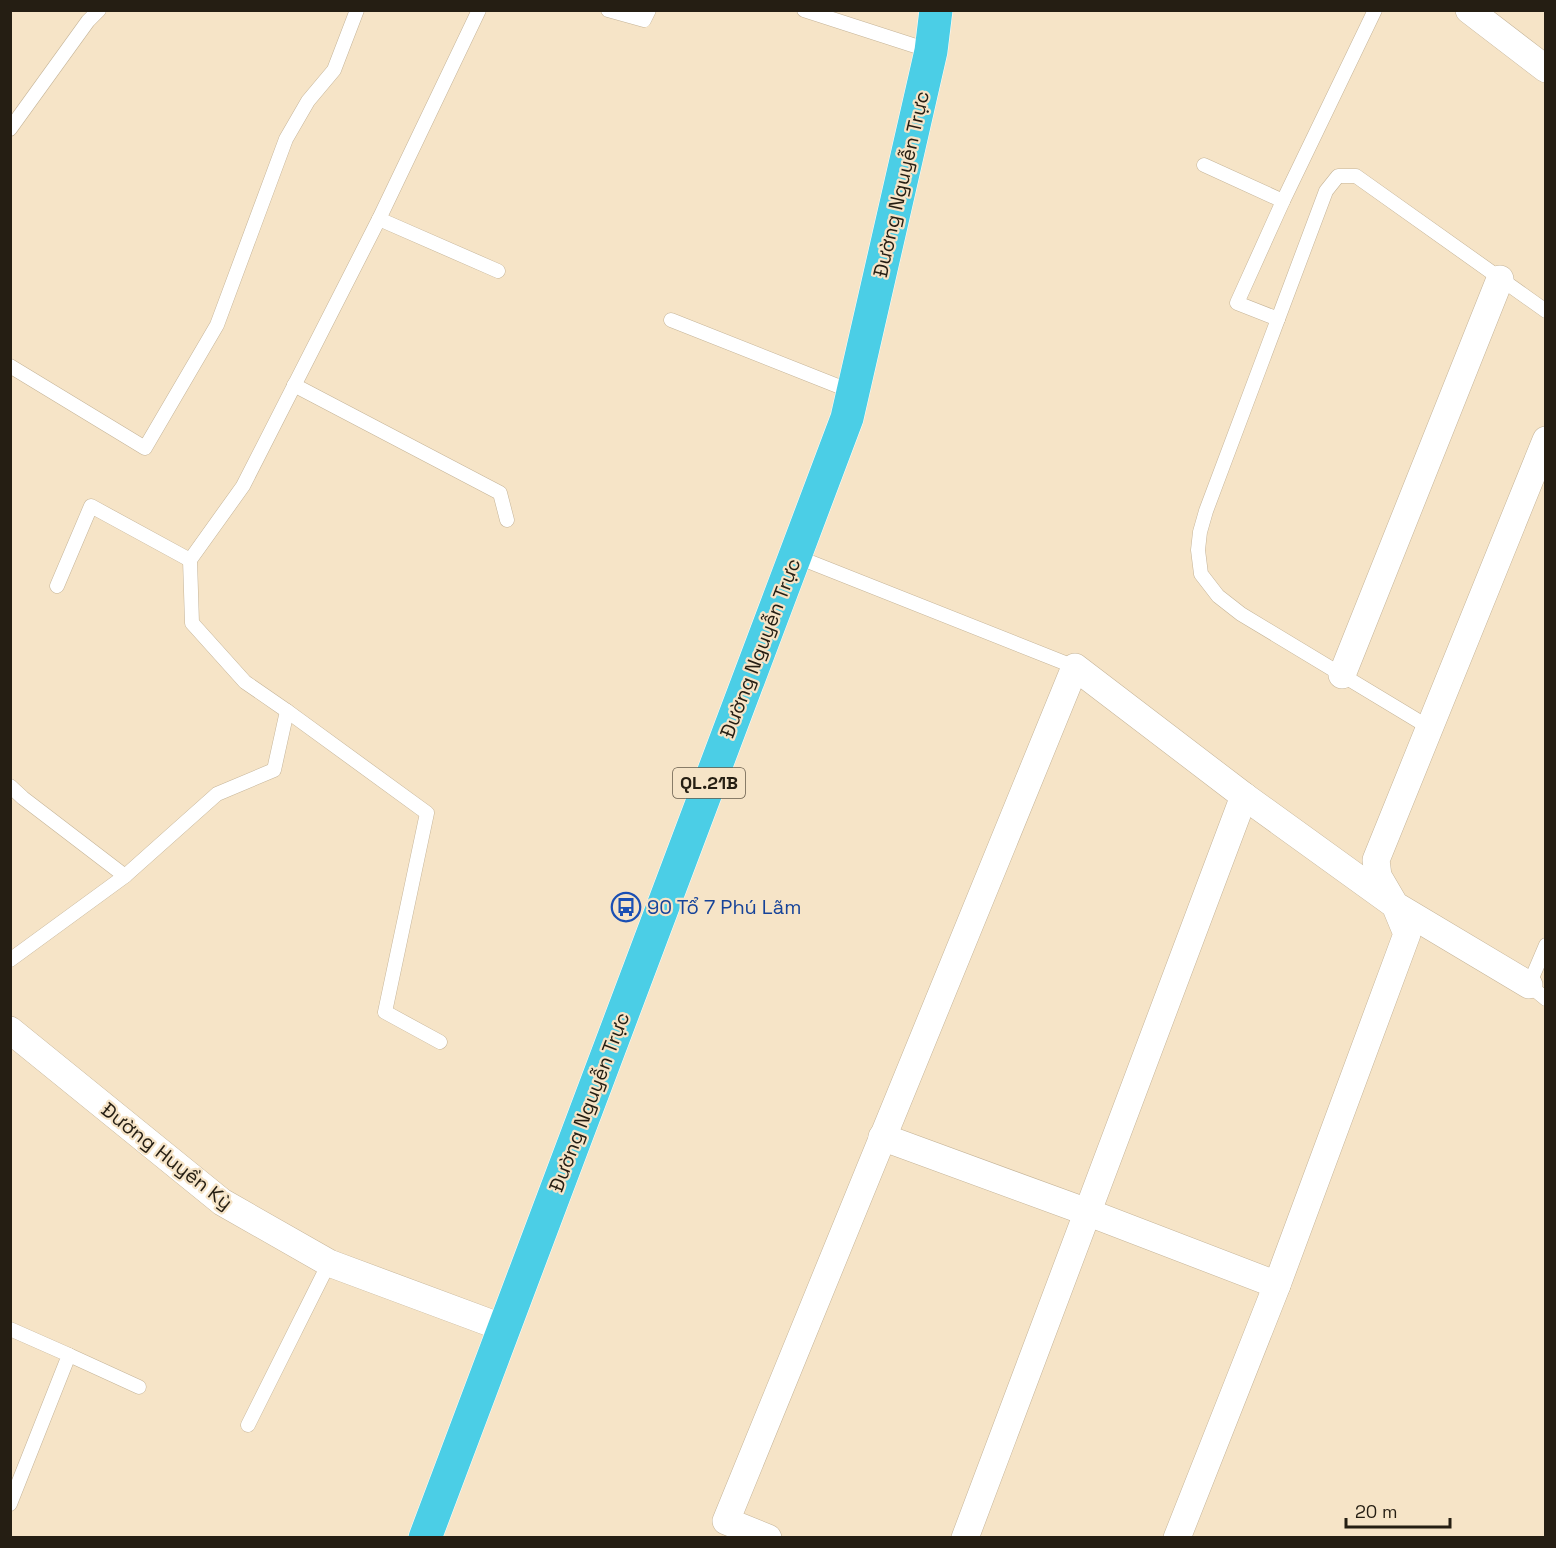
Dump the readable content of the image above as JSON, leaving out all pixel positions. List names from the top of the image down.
{
  "streets": {
    "highway": ["Đường Nguyễn Trực", "QL.21B"],
    "street": ["Đường Huyền Kỳ"]
  },
  "crossings": [
    ["Đường Nguyễn Trực", "Đường Huyền Kỳ"]
  ],
  "places": {
    "bus stop": ["90 Tổ 7 Phú Lãm"]
  },
  "scale_bar": "20 m"
}
